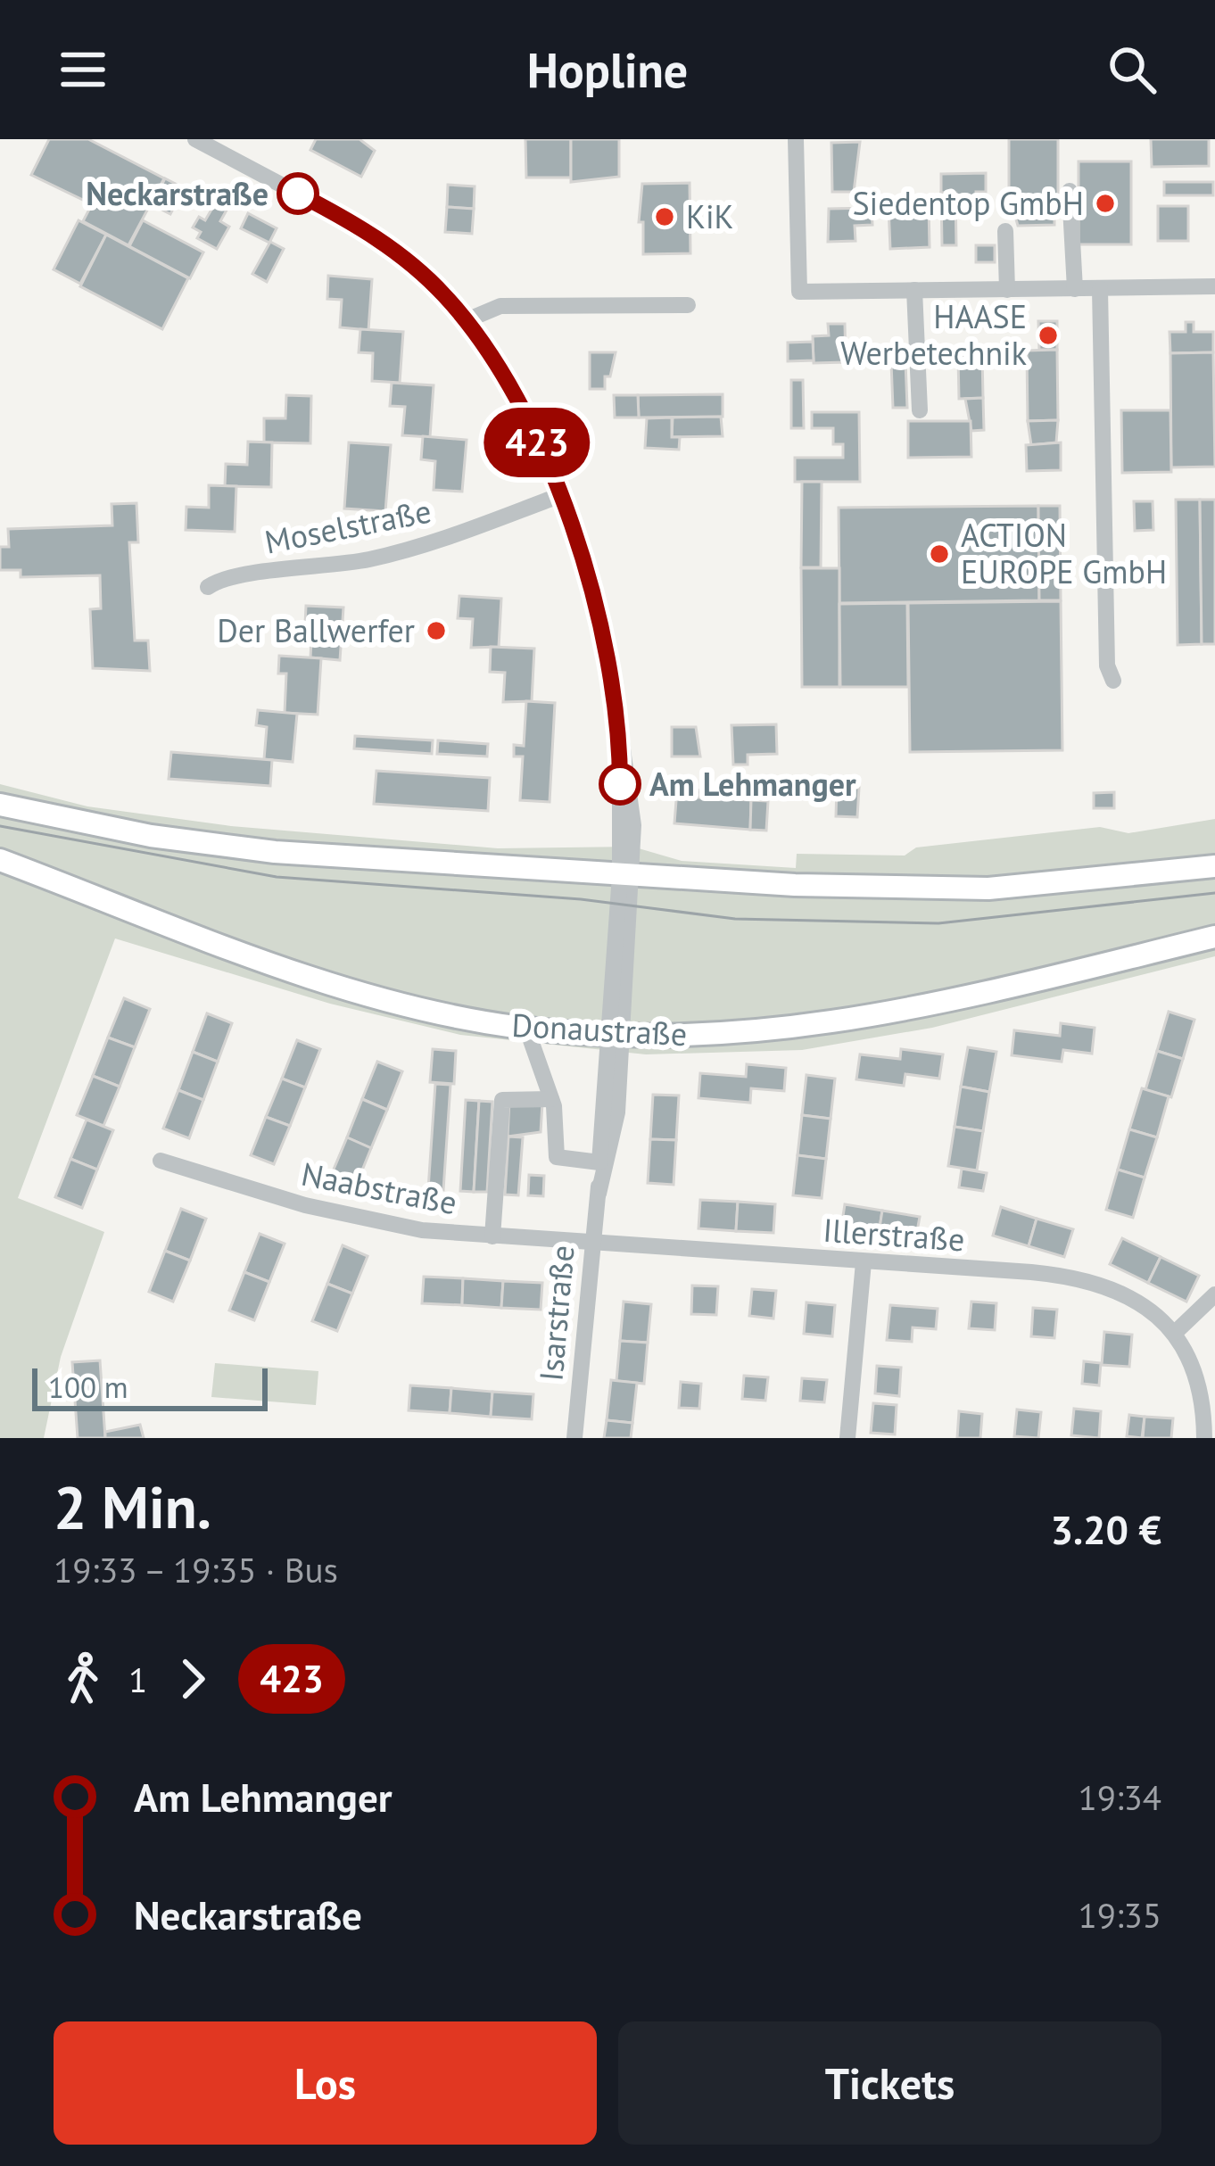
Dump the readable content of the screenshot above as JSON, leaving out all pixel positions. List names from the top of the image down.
{
  "streets": {
    "main road": ["Donaustraße"],
    "street": [
      "Moselstraße",
      "Naabstraße",
      "Illerstraße",
      "Isarstraße"
    ]
  },
  "crossings": [
    ["Donaustraße", "Isarstraße"],
    ["Naabstraße", "Illerstraße"],
    ["Naabstraße", "Isarstraße"],
    ["Illerstraße", "Isarstraße"]
  ],
  "places": [
    "Neckarstraße",
    "Siedentop GmbH",
    "KiK",
    "HAASE Werbetechnik",
    "ACTION EUROPE GmbH",
    "Der Ballwerfer",
    "Am Lehmanger"
  ],
  "lines": ["bus line 423"],
  "scale_bar": "100 m",
  "page": {
    "header": "Hopline",
    "on_map": "423",
    "scale": "100 m",
    "heading": ["2 Min.", "19:33 – 19:35 · Bus", "3.20 €"],
    "legs": ["1", "423"],
    "list": [
      {
        "name": "Am Lehmanger",
        "value": "19:34"
      },
      {
        "name": "Neckarstraße",
        "value": "19:35"
      }
    ],
    "buttons": ["Los", "Tickets"]
  }
}
